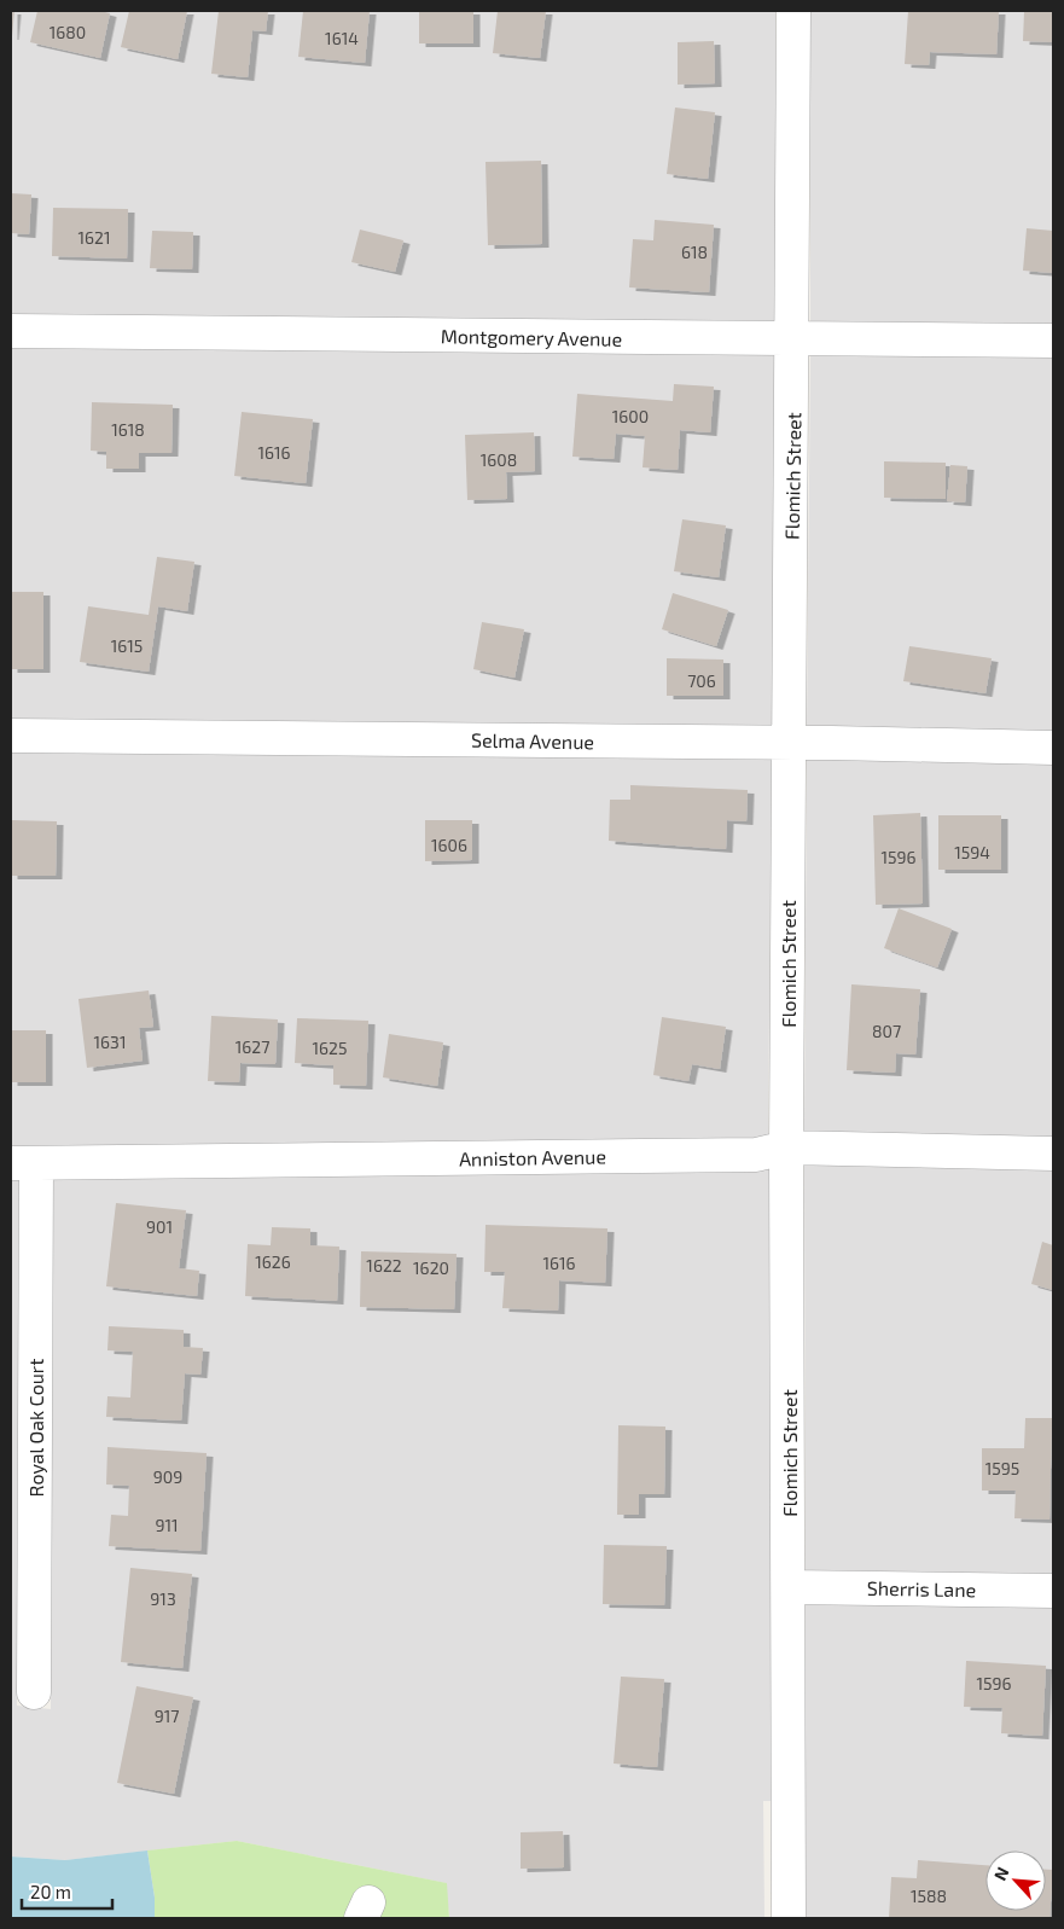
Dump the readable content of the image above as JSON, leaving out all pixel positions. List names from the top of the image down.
{
  "streets": {
    "street": [
      "Montgomery Avenue",
      "Flomich Street",
      "Selma Avenue",
      "Anniston Avenue",
      "Royal Oak Court",
      "Sherris Lane"
    ]
  },
  "crossings": [
    ["Montgomery Avenue", "Flomich Street"],
    ["Flomich Street", "Selma Avenue"],
    ["Flomich Street", "Anniston Avenue"],
    ["Flomich Street", "Sherris Lane"],
    ["Anniston Avenue", "Royal Oak Court"]
  ],
  "house_numbers": [
    "1680",
    "1614",
    "1621",
    "618",
    "1600",
    "1618",
    "1616",
    "1608",
    "1615",
    "706",
    "1606",
    "1594",
    "1596",
    "807",
    "1631",
    "1627",
    "1625",
    "901",
    "1626",
    "1616",
    "1622",
    "1620",
    "1595",
    "909",
    "911",
    "913",
    "1596",
    "917",
    "1588"
  ],
  "scale_bar": "20 m",
  "north": "top left"
}
